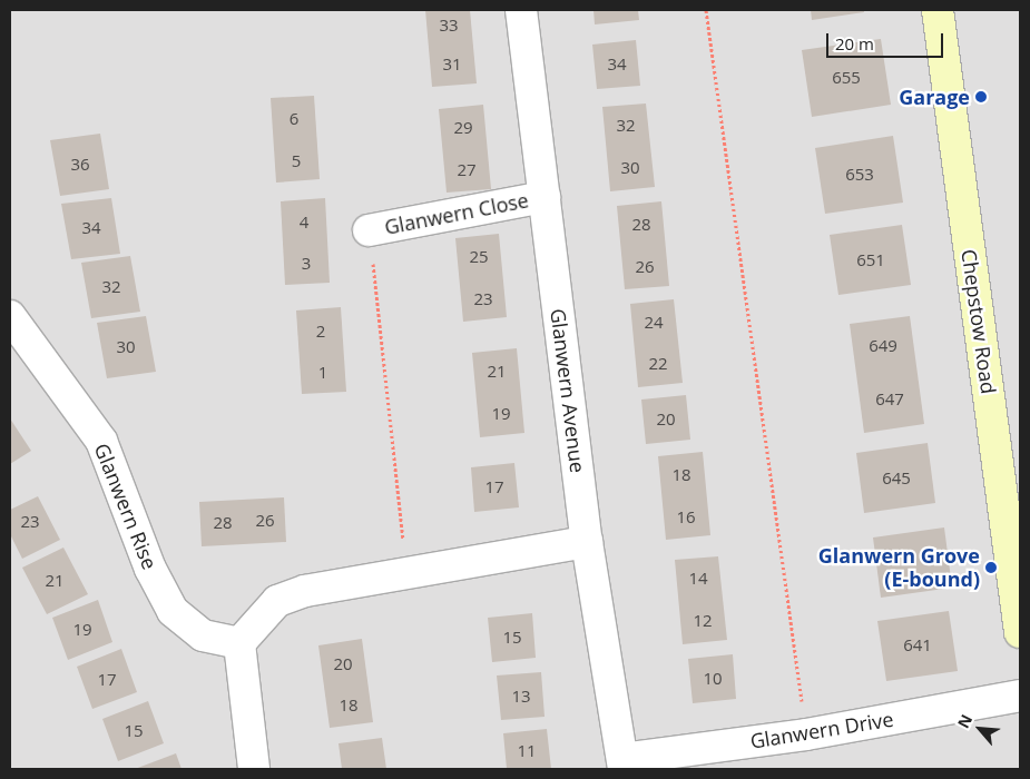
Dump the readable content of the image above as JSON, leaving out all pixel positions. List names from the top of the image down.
{
  "streets": {
    "main road": ["Chepstow Road"],
    "street": [
      "Glanwern Close",
      "Glanwern Avenue",
      "Glanwern Rise",
      "Glanwern Drive"
    ]
  },
  "crossings": [
    ["Glanwern Close", "Glanwern Avenue"],
    ["Glanwern Avenue", "Glanwern Drive"]
  ],
  "places": ["Garage", "Glanwern Grove (E-bound)"],
  "house_numbers": [
    "33",
    "31",
    "34",
    "655",
    "6",
    "32",
    "29",
    "5",
    "36",
    "30",
    "27",
    "653",
    "4",
    "28",
    "34",
    "25",
    "651",
    "3",
    "26",
    "32",
    "23",
    "24",
    "2",
    "649",
    "30",
    "22",
    "21",
    "1",
    "647",
    "19",
    "20",
    "18",
    "645",
    "17",
    "16",
    "26",
    "23",
    "28",
    "14",
    "21",
    "12",
    "19",
    "15",
    "641",
    "20",
    "10",
    "17",
    "13",
    "18",
    "15",
    "11"
  ],
  "scale_bar": "20 m",
  "north": "top left"
}
